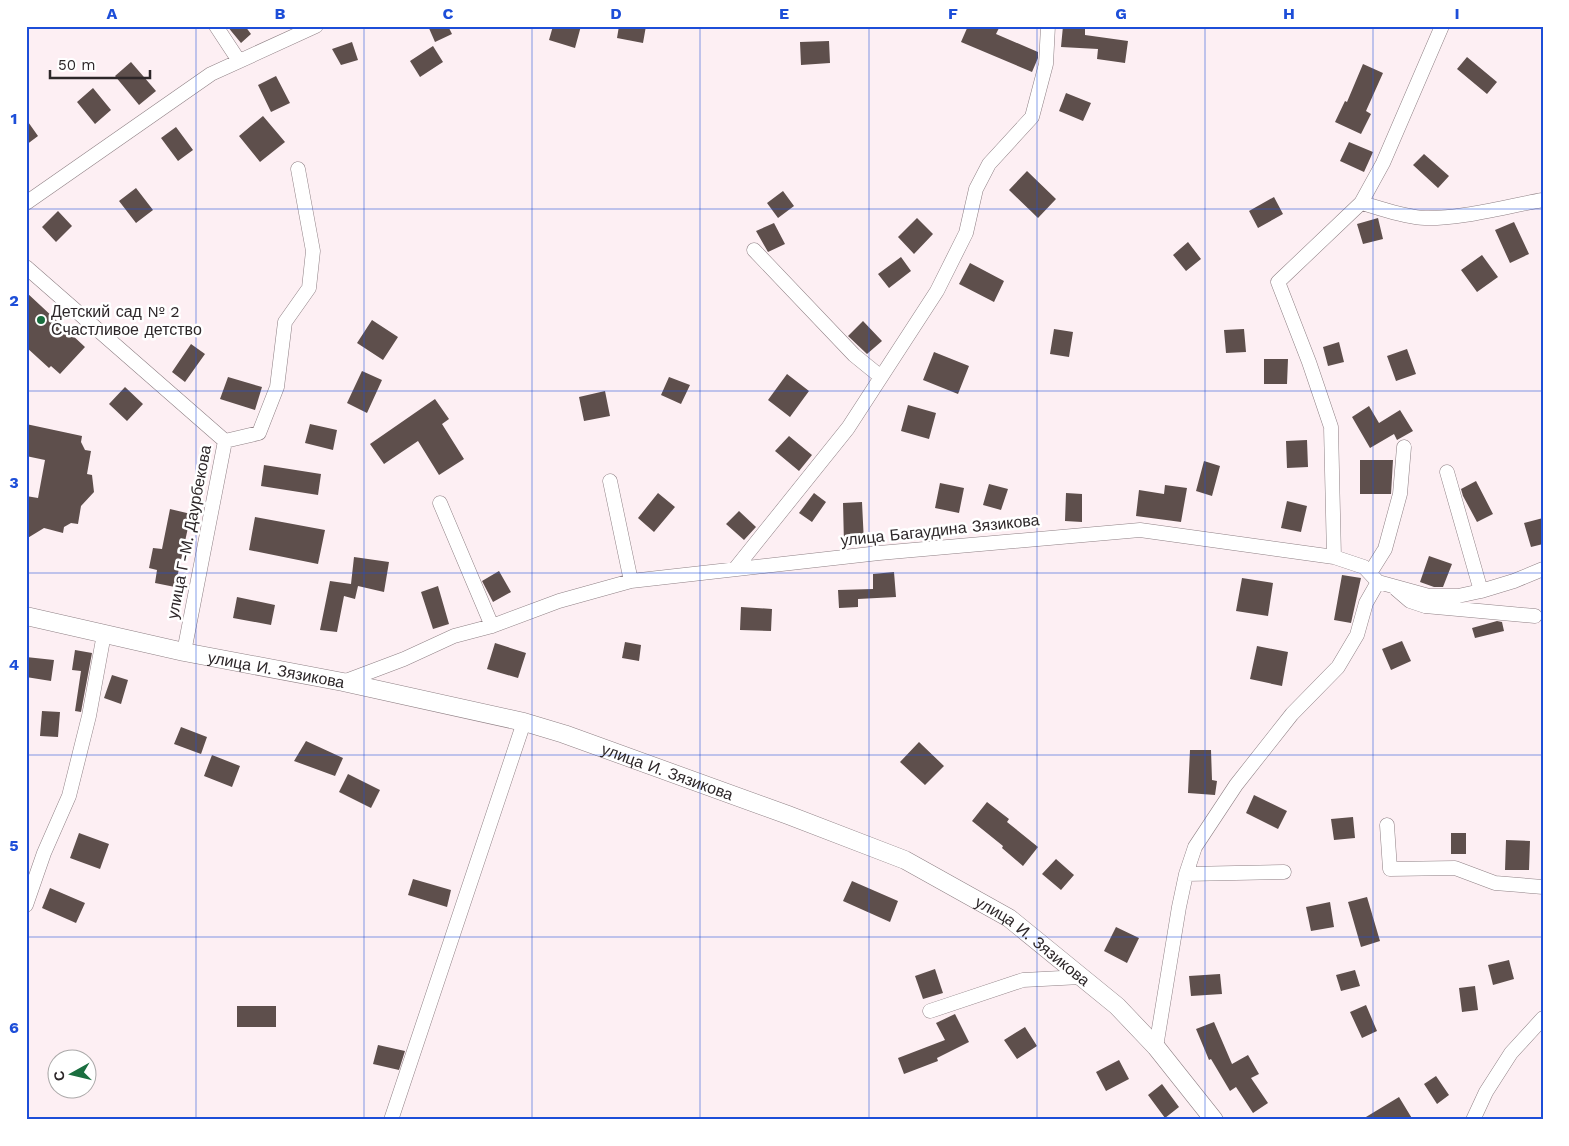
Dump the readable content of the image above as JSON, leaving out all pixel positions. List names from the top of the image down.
{
  "streets": {
    "main road": ["улица И. Зязикова"],
    "street": ["улица Багаудина Зязикова", "улица Г-М. Даурбекова"]
  },
  "crossings": [
    ["улица Багаудина Зязикова", "улица И. Зязикова"],
    ["улица Г-М. Даурбекова", "улица И. Зязикова"]
  ],
  "places": ["Детский сад № 2 Счастливое детство"],
  "scale_bar": "50 m",
  "north": "left",
  "grid": {
    "columns": [
      "A",
      "B",
      "C",
      "D",
      "E",
      "F",
      "G",
      "H",
      "I"
    ],
    "rows": [
      "1",
      "2",
      "3",
      "4",
      "5",
      "6"
    ]
  }
}
